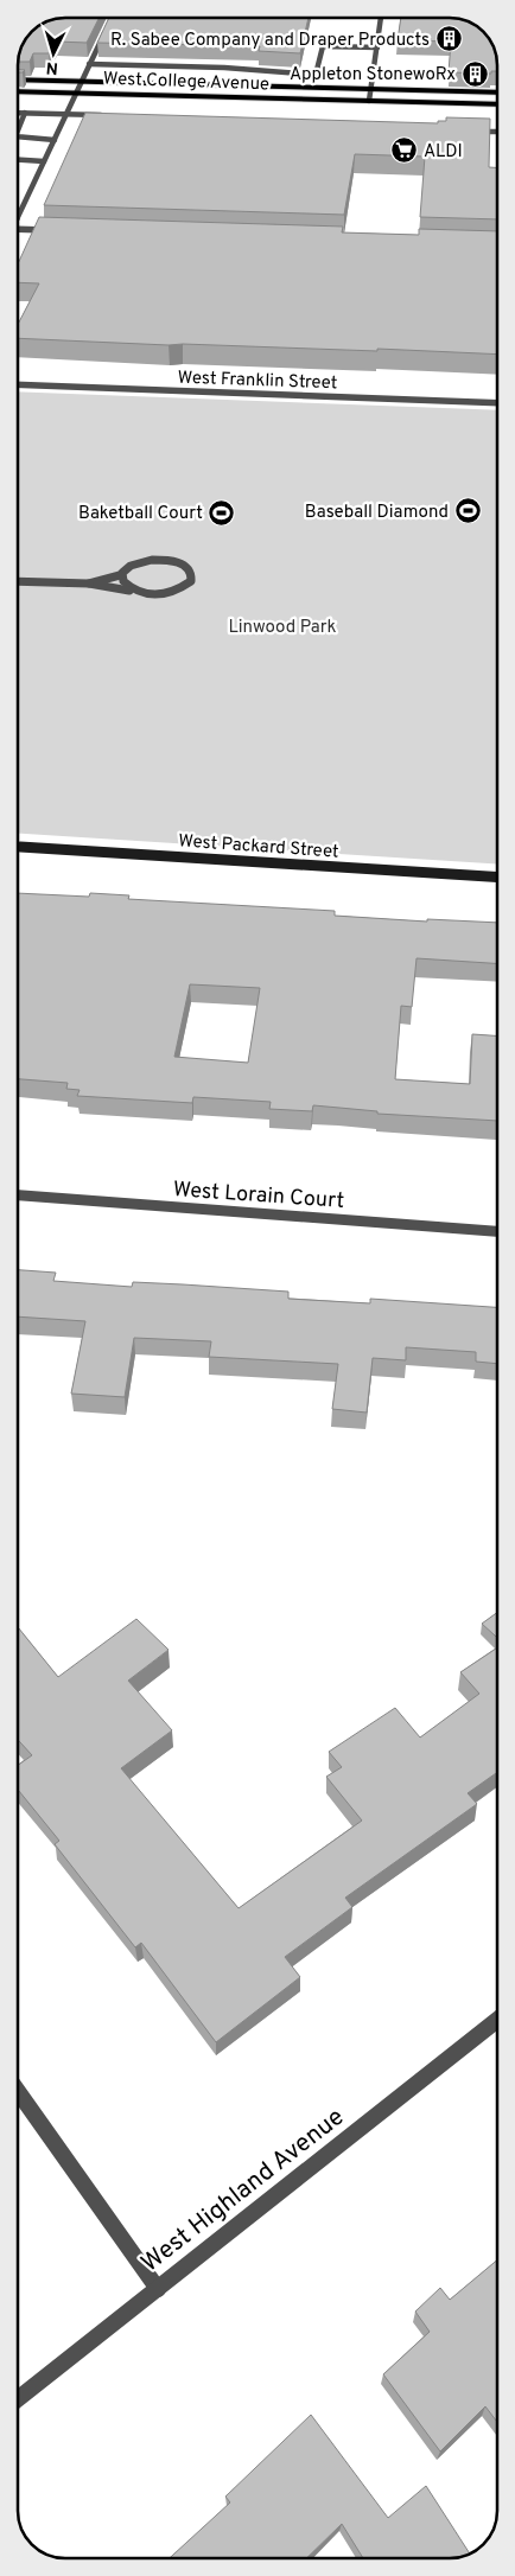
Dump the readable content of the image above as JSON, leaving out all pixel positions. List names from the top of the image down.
{
  "streets": {
    "main road": ["West College Avenue"],
    "street": [
      "West Franklin Street",
      "West Packard Street",
      "West Lorain Court",
      "West Highland Avenue"
    ]
  },
  "parks": ["Linwood Park"],
  "places": {
    "building": ["R. Sabee Company and Draper Products", "Appleton StonewoRx"],
    "supermarket": ["ALDI"],
    "sports": ["Baseball Diamond", "Baketball Court"]
  },
  "north": "bottom"
}
